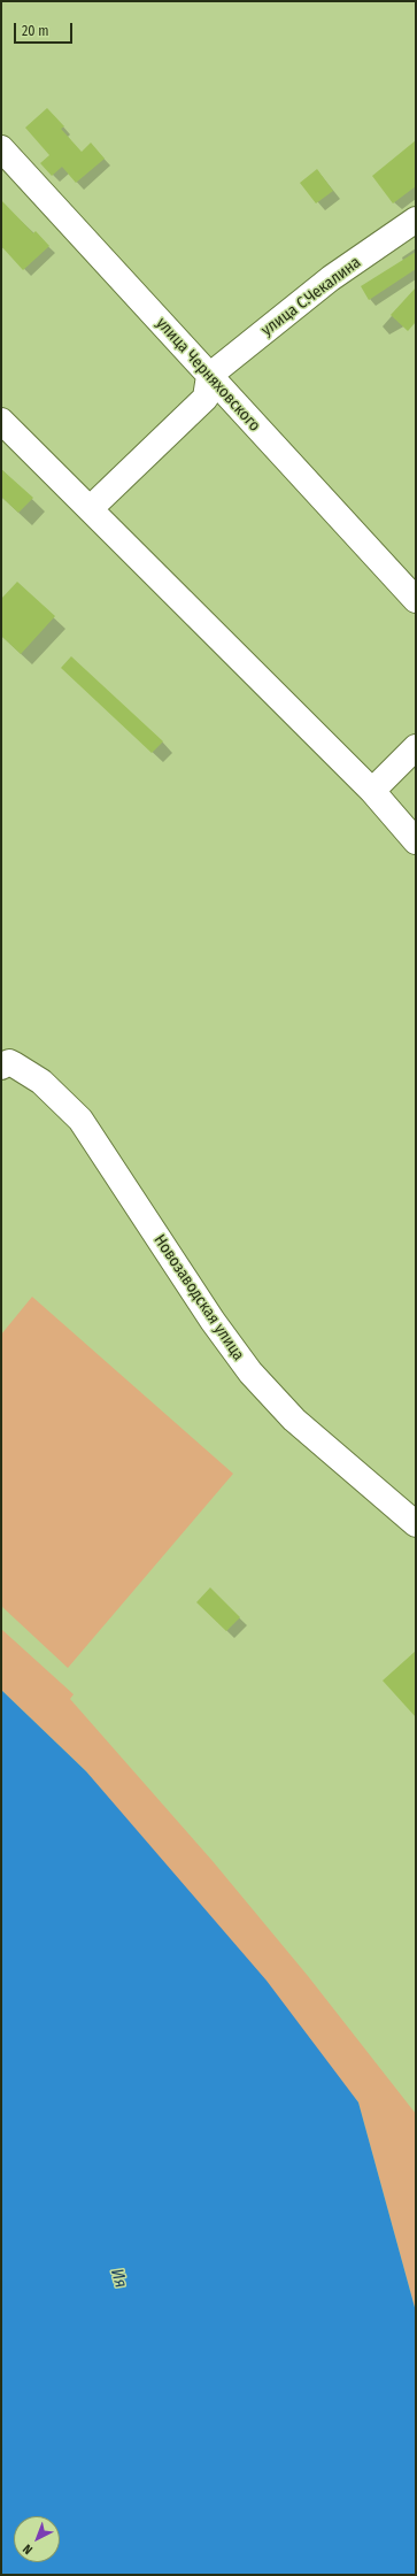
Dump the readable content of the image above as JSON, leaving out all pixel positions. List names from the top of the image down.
{
  "streets": {
    "street": ["улица С.Чекалина", "улица Черняховского", "Новозаводская улица"]
  },
  "crossings": [
    ["улица С.Чекалина", "улица Черняховского"]
  ],
  "water": ["Ия"],
  "scale_bar": "20 m",
  "north": "bottom left"
}
